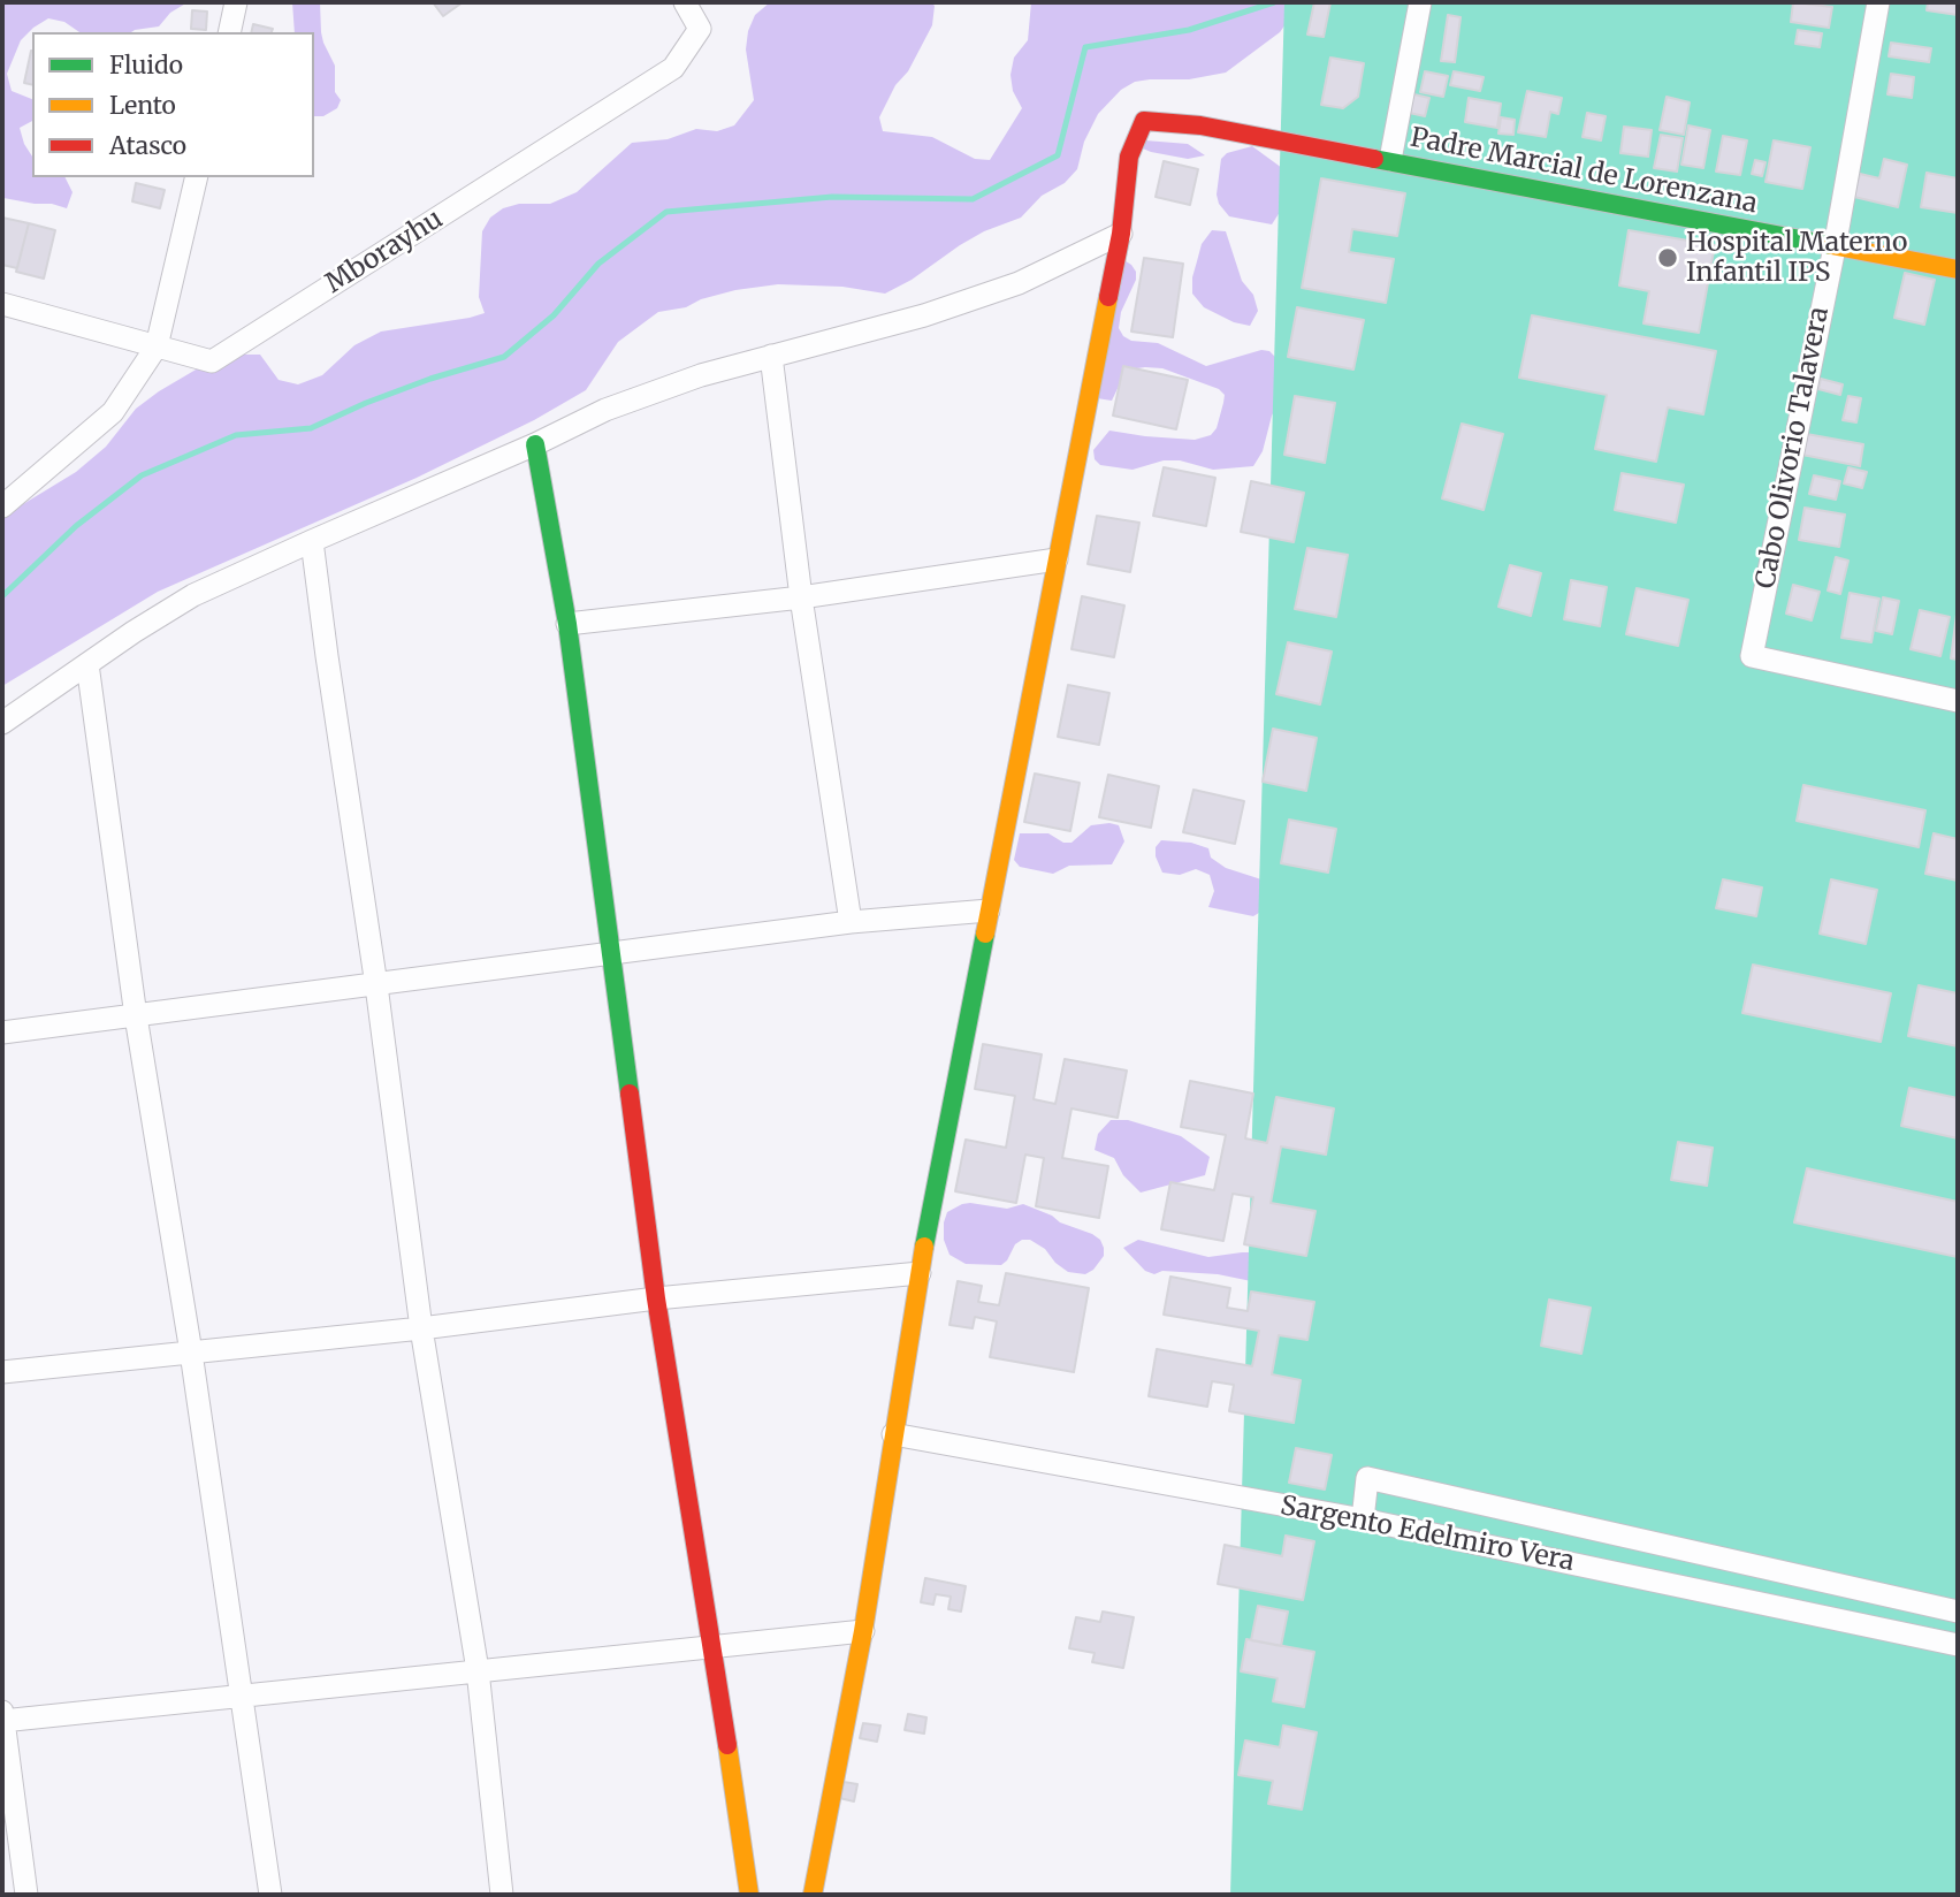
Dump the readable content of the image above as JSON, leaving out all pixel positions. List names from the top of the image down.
{
  "streets": {
    "street": [
      "Padre Marcial de Lorenzana",
      "Mborayhu",
      "Cabo Olivorio Talavera",
      "Sargento Edelmiro Vera"
    ]
  },
  "crossings": [
    ["Padre Marcial de Lorenzana", "Cabo Olivorio Talavera"]
  ],
  "places": ["Hospital Materno Infantil IPS"],
  "legend": ["Fluido", "Lento", "Atasco"]
}
